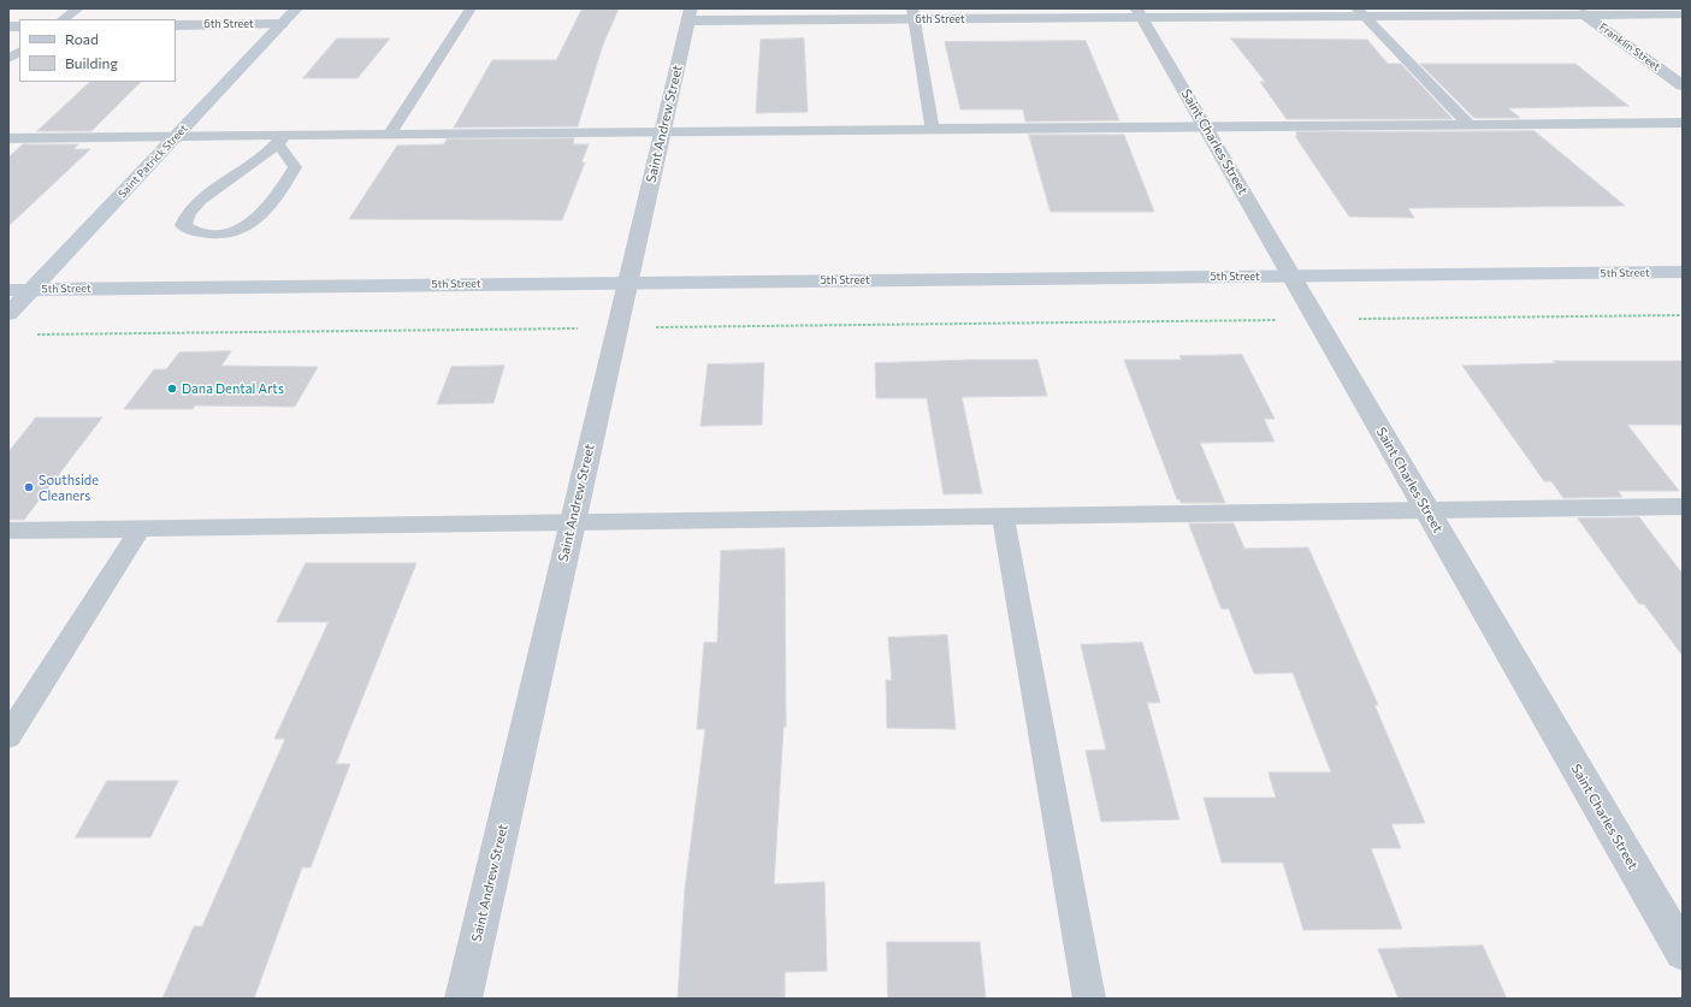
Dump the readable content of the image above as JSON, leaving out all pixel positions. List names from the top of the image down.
{
  "streets": {
    "main road": ["Saint Patrick Street", "5th Street"],
    "street": [
      "6th Street",
      "Franklin Street",
      "Saint Andrew Street",
      "Saint Charles Street"
    ]
  },
  "crossings": [
    ["6th Street", "Franklin Street"],
    ["6th Street", "Saint Andrew Street"],
    ["6th Street", "Saint Charles Street"],
    ["6th Street", "Saint Patrick Street"],
    ["Saint Andrew Street", "5th Street"],
    ["Saint Charles Street", "5th Street"],
    ["Saint Patrick Street", "5th Street"]
  ],
  "places": ["Dana Dental Arts", "Southside Cleaners"],
  "legend": ["Road", "Building"]
}
